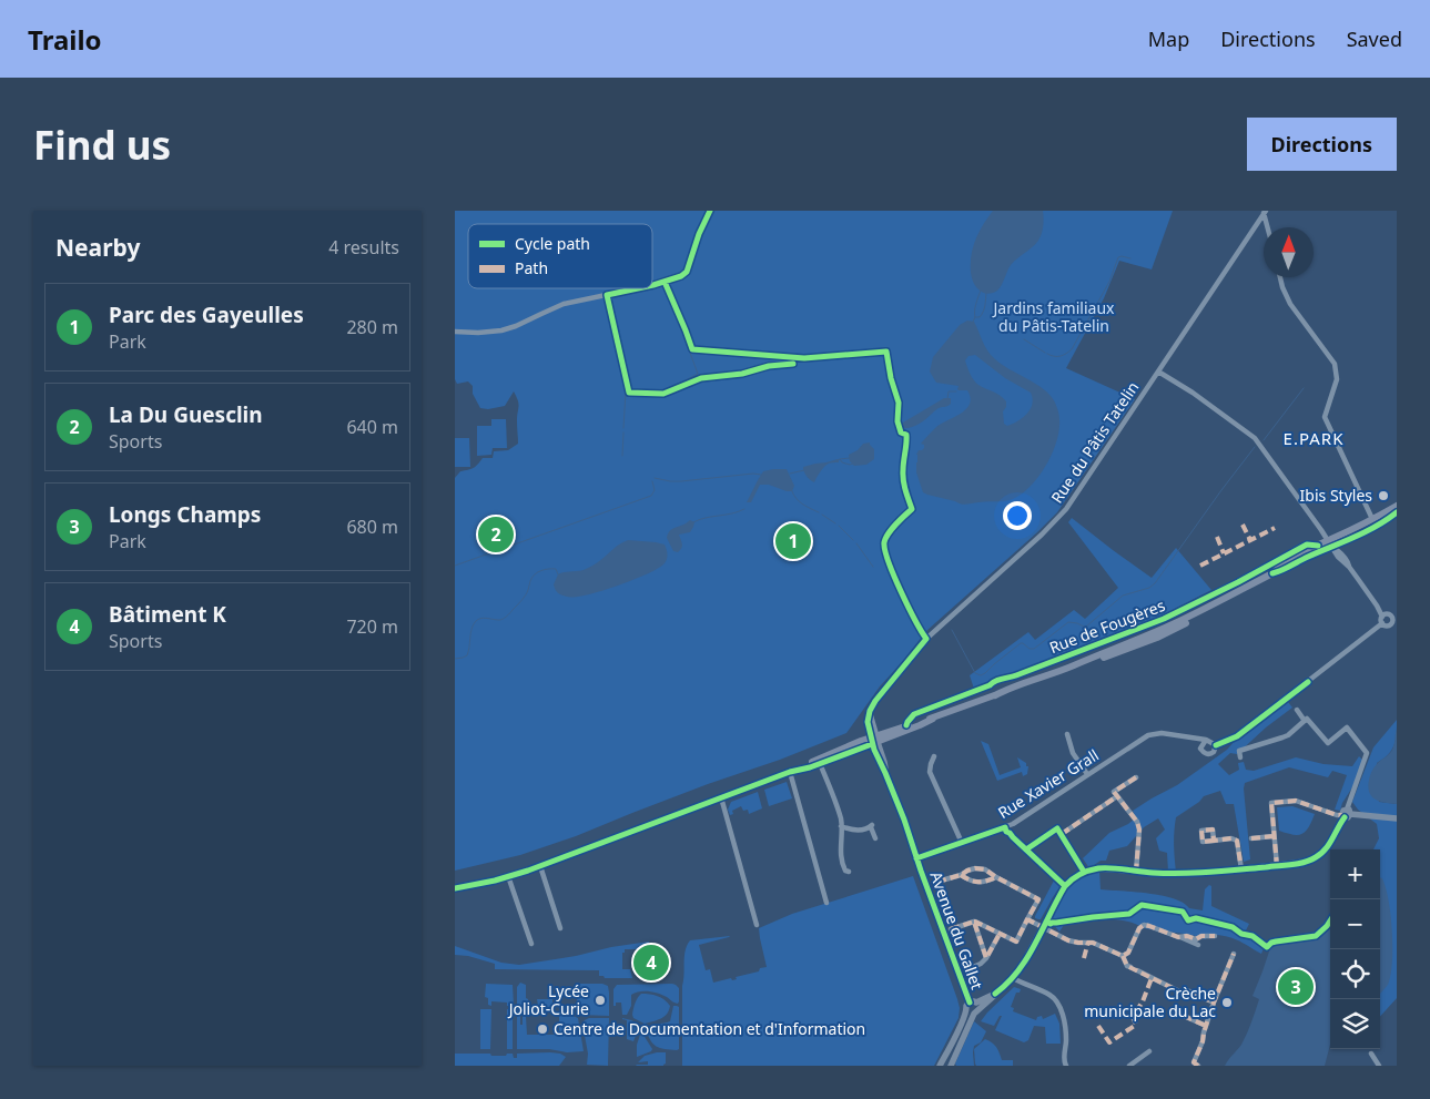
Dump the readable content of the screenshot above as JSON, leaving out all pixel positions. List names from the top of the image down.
{
  "streets": {
    "main road": ["Rue de Fougères"],
    "street": ["Rue du Pâtis Tatelin", "Rue Xavier Grall", "Avenue du Gallet"]
  },
  "crossings": [
    ["Rue du Pâtis Tatelin", "Rue de Fougères"],
    ["Rue du Pâtis Tatelin", "Avenue du Gallet"],
    ["Rue de Fougères", "Avenue du Gallet"],
    ["Rue Xavier Grall", "Avenue du Gallet"]
  ],
  "districts": ["E.PARK"],
  "parks": ["Jardins familiaux du Pâtis-Tatelin"],
  "places": [
    "Ibis Styles",
    "Lycée Joliot-Curie",
    "Crèche municipale du Lac",
    "Centre de Documentation et d'Information"
  ],
  "legend": ["Cycle path", "Path"],
  "north": "top",
  "page": {
    "header": "Trailo",
    "nav": ["Map", "Directions", "Saved"],
    "buttons": "Directions",
    "title": "Find us",
    "heading": ["Nearby", "4 results"],
    "list": [
      {
        "mark": "1",
        "name": "Parc des Gayeulles",
        "note": "Park",
        "value": "280 m"
      },
      {
        "mark": "2",
        "name": "La Du Guesclin",
        "note": "Sports",
        "value": "640 m"
      },
      {
        "mark": "3",
        "name": "Longs Champs",
        "note": "Park",
        "value": "680 m"
      },
      {
        "mark": "4",
        "name": "Bâtiment K",
        "note": "Sports",
        "value": "720 m"
      }
    ],
    "pins": [
      "2",
      "1",
      "4",
      "3"
    ],
    "map_buttons": ["+", "−"]
  }
}
